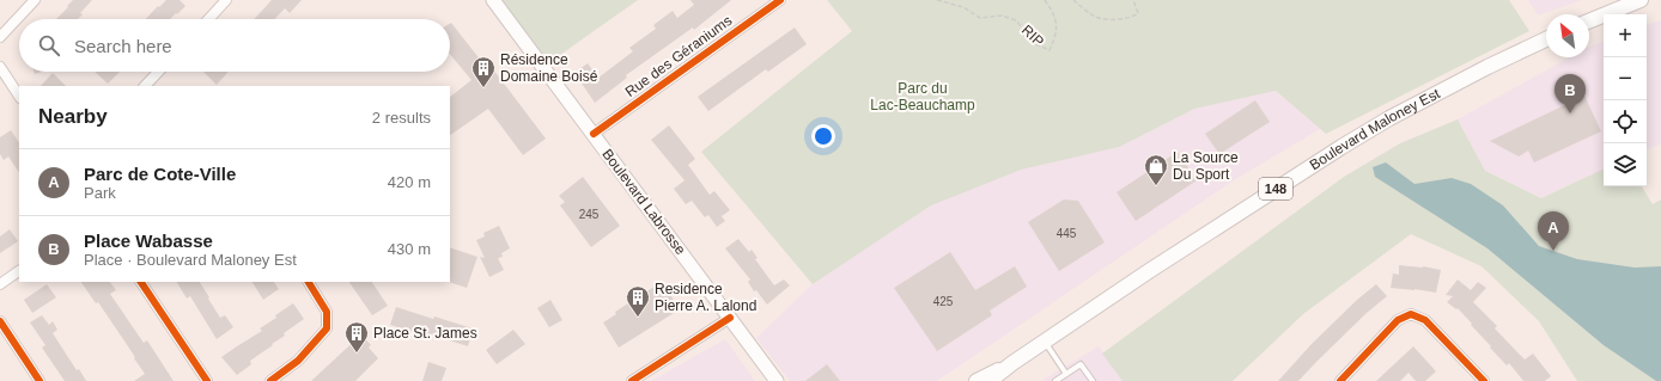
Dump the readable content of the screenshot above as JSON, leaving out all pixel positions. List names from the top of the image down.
{
  "streets": {
    "main road": ["Boulevard Maloney Est", "148", "Boulevard Labrosse"],
    "street": ["Rue des Géraniums"],
    "path": ["RIP"]
  },
  "crossings": [
    ["Rue des Géraniums", "Boulevard Labrosse"]
  ],
  "parks": ["Parc du Lac-Beauchamp"],
  "places": {
    "building": ["Résidence Domaine Boisé", "Residence Pierre A. Lalond", "Place St. James"],
    "shop": ["La Source Du Sport"]
  },
  "house_numbers": ["245", "445", "425"],
  "north": "top left",
  "page": {
    "map_buttons": ["+", "−"],
    "search": "Search here",
    "pins": ["B", "A"],
    "heading": ["Nearby", "2 results"],
    "list": [
      {
        "mark": "A",
        "name": "Parc de Cote-Ville",
        "note": "Park",
        "value": "420 m"
      },
      {
        "mark": "B",
        "name": "Place Wabasse",
        "note": "Place · Boulevard Maloney Est",
        "value": "430 m"
      }
    ]
  }
}
